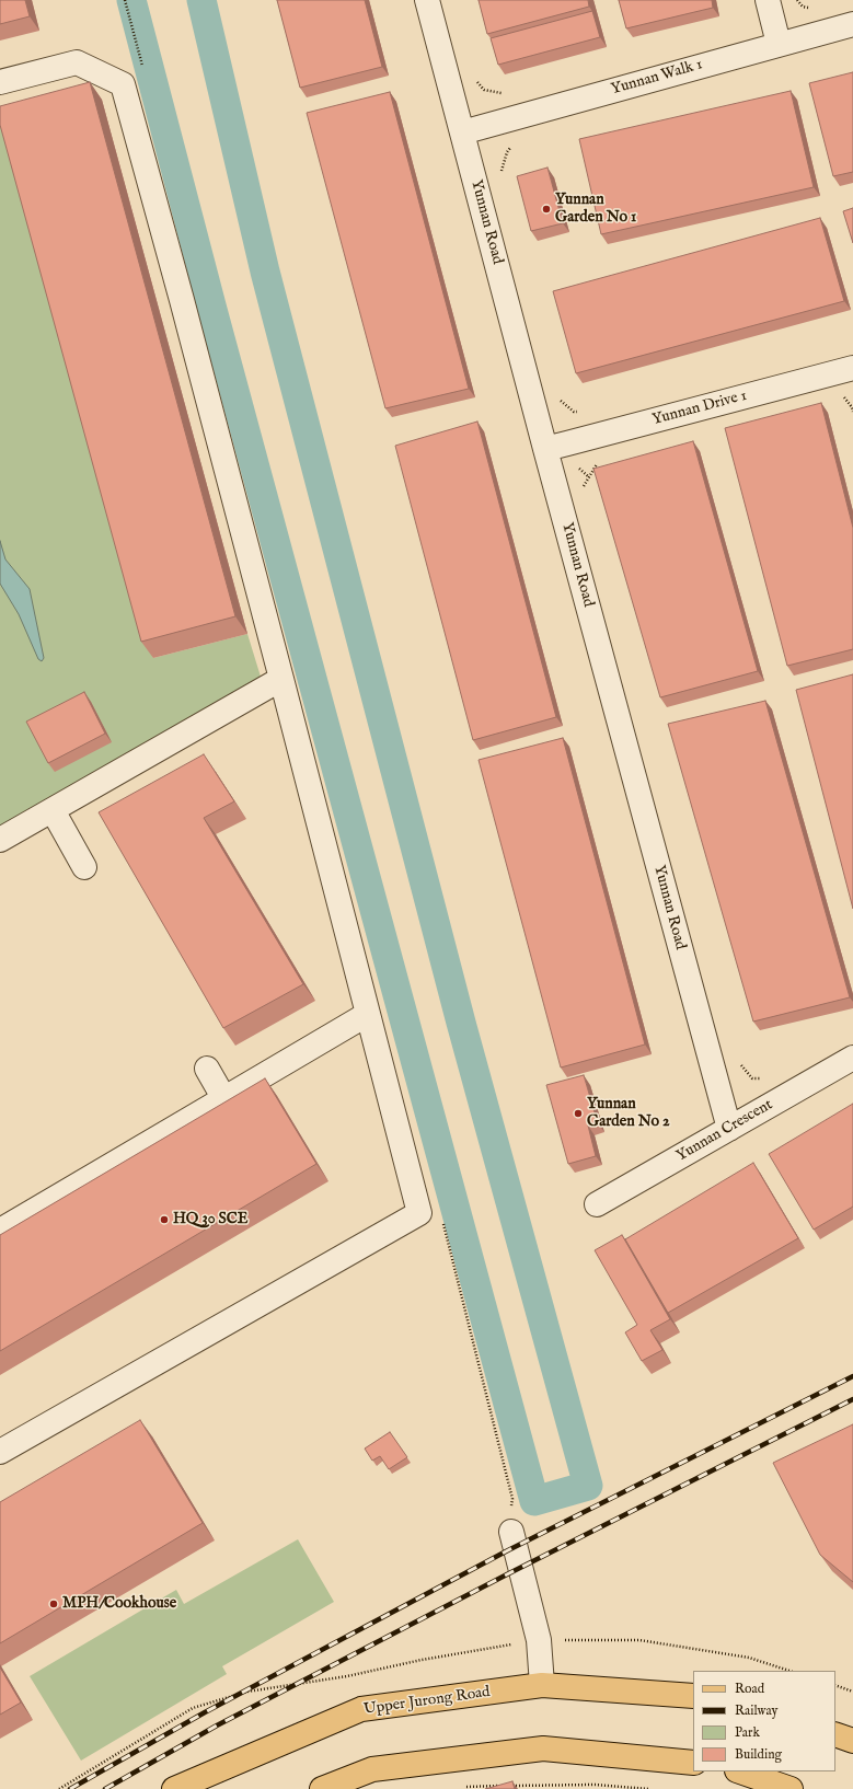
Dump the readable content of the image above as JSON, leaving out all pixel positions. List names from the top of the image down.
{
  "streets": {
    "main road": ["Upper Jurong Road"],
    "street": [
      "Yunnan Walk 1",
      "Yunnan Road",
      "Yunnan Drive 1",
      "Yunnan Crescent"
    ]
  },
  "crossings": [
    ["Yunnan Walk 1", "Yunnan Road"],
    ["Yunnan Road", "Yunnan Drive 1"],
    ["Yunnan Road", "Yunnan Crescent"]
  ],
  "places": [
    "Yunnan Garden No 1",
    "Yunnan Garden No 2",
    "HQ 30 SCE",
    "MPH/Cookhouse"
  ],
  "legend": [
    "Road",
    "Railway",
    "Park",
    "Building"
  ]
}
